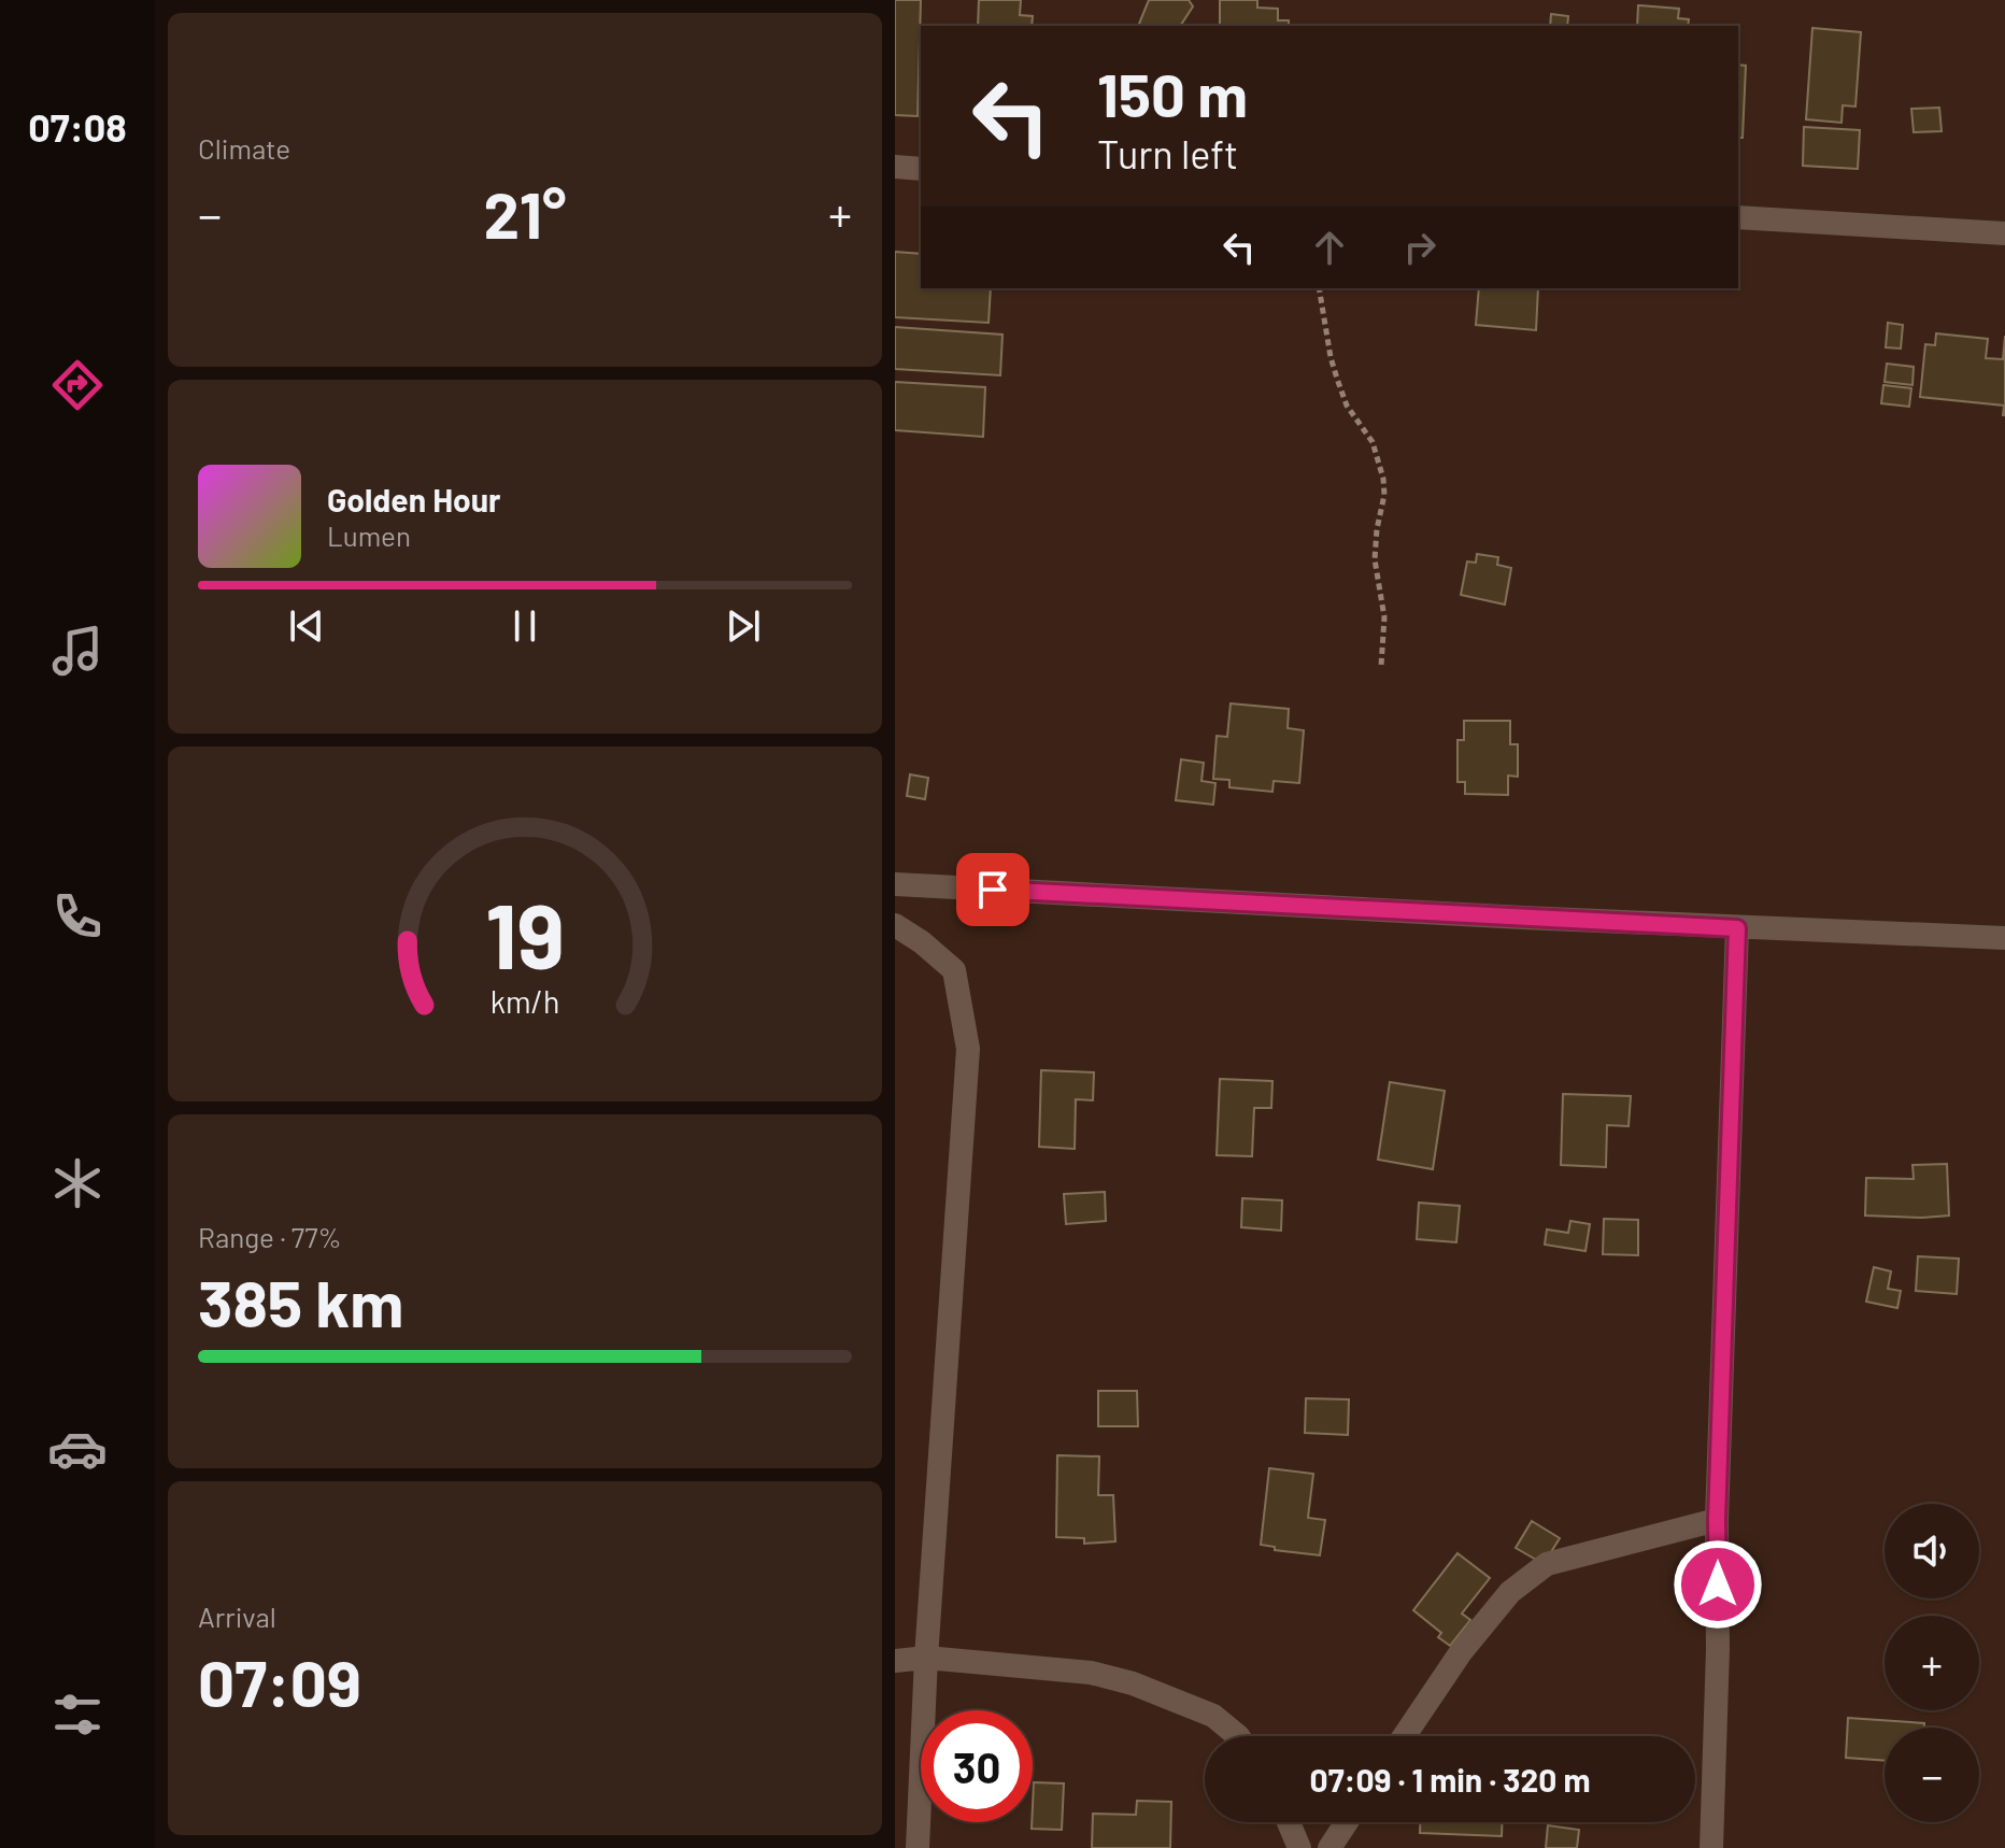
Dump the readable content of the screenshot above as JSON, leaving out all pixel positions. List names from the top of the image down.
{
  "page": {
    "tabs": "07:08",
    "tile": [
      "Climate",
      ["Range · 77%", "385 km"],
      ["Arrival", "07:09"]
    ],
    "turn": ["150 m", "Turn left"],
    "heat": ["−", "21°", "+"],
    "song": ["Golden Hour", "Lumen"],
    "map_buttons": ["+", "−"],
    "limit": "30",
    "trip": "07:09 · 1 min · 320 m",
    "gauge": ["19", "km/h"]
  }
}
